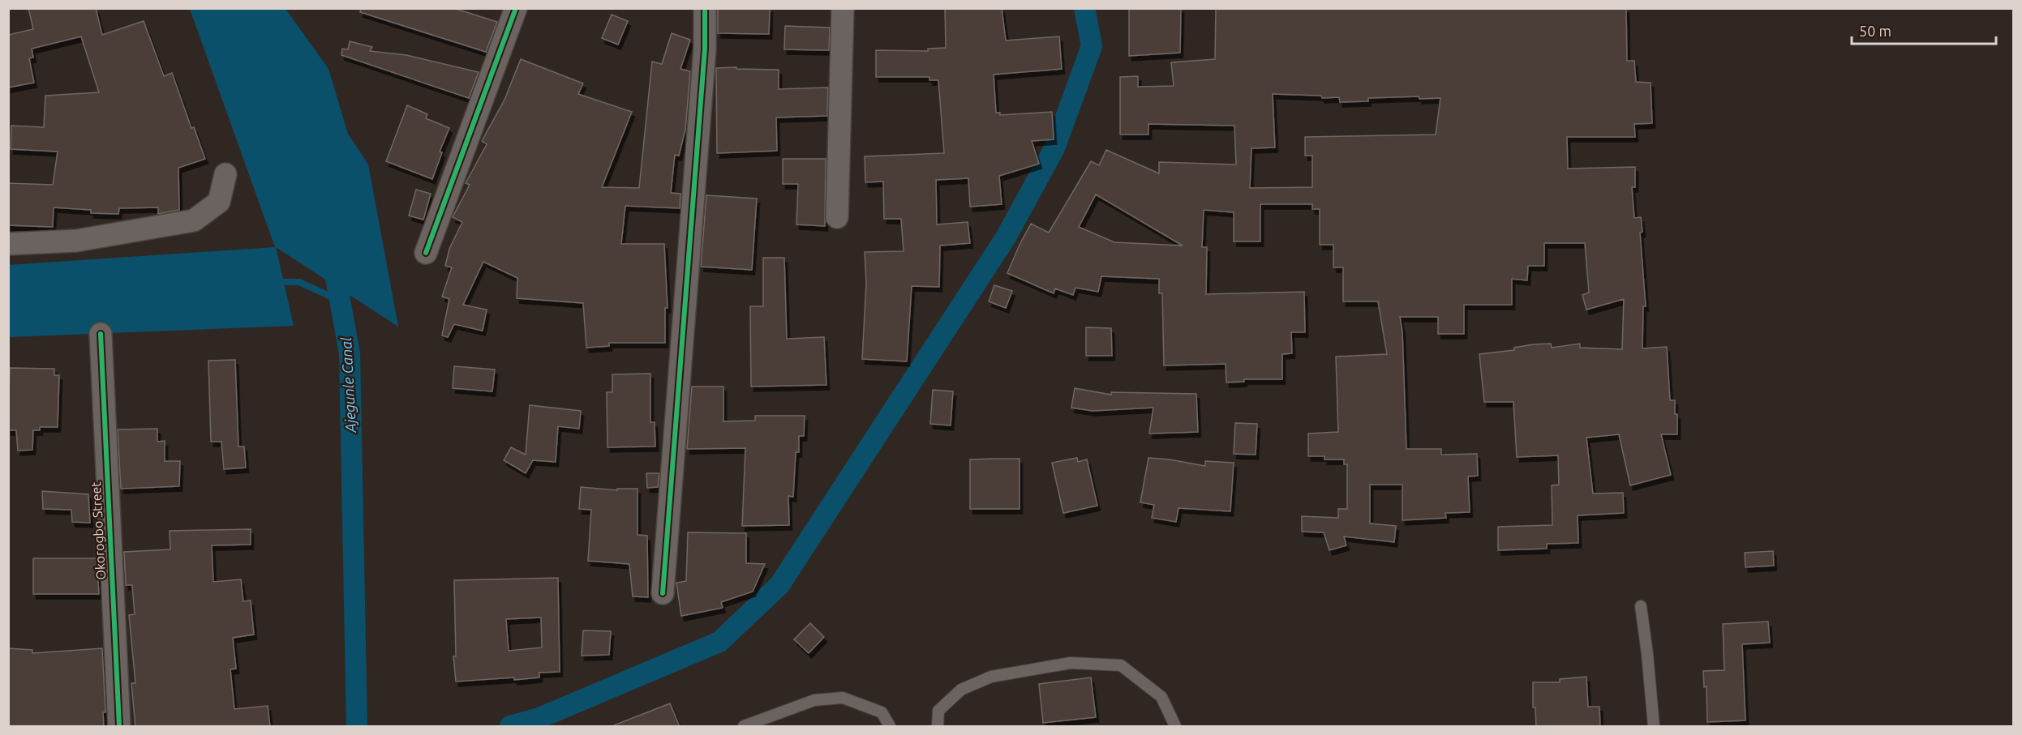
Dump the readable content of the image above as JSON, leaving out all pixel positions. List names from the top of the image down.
{
  "streets": {
    "street": ["Okorogbo Street"]
  },
  "water": ["Ajegunle Canal"],
  "scale_bar": "50 m"
}
